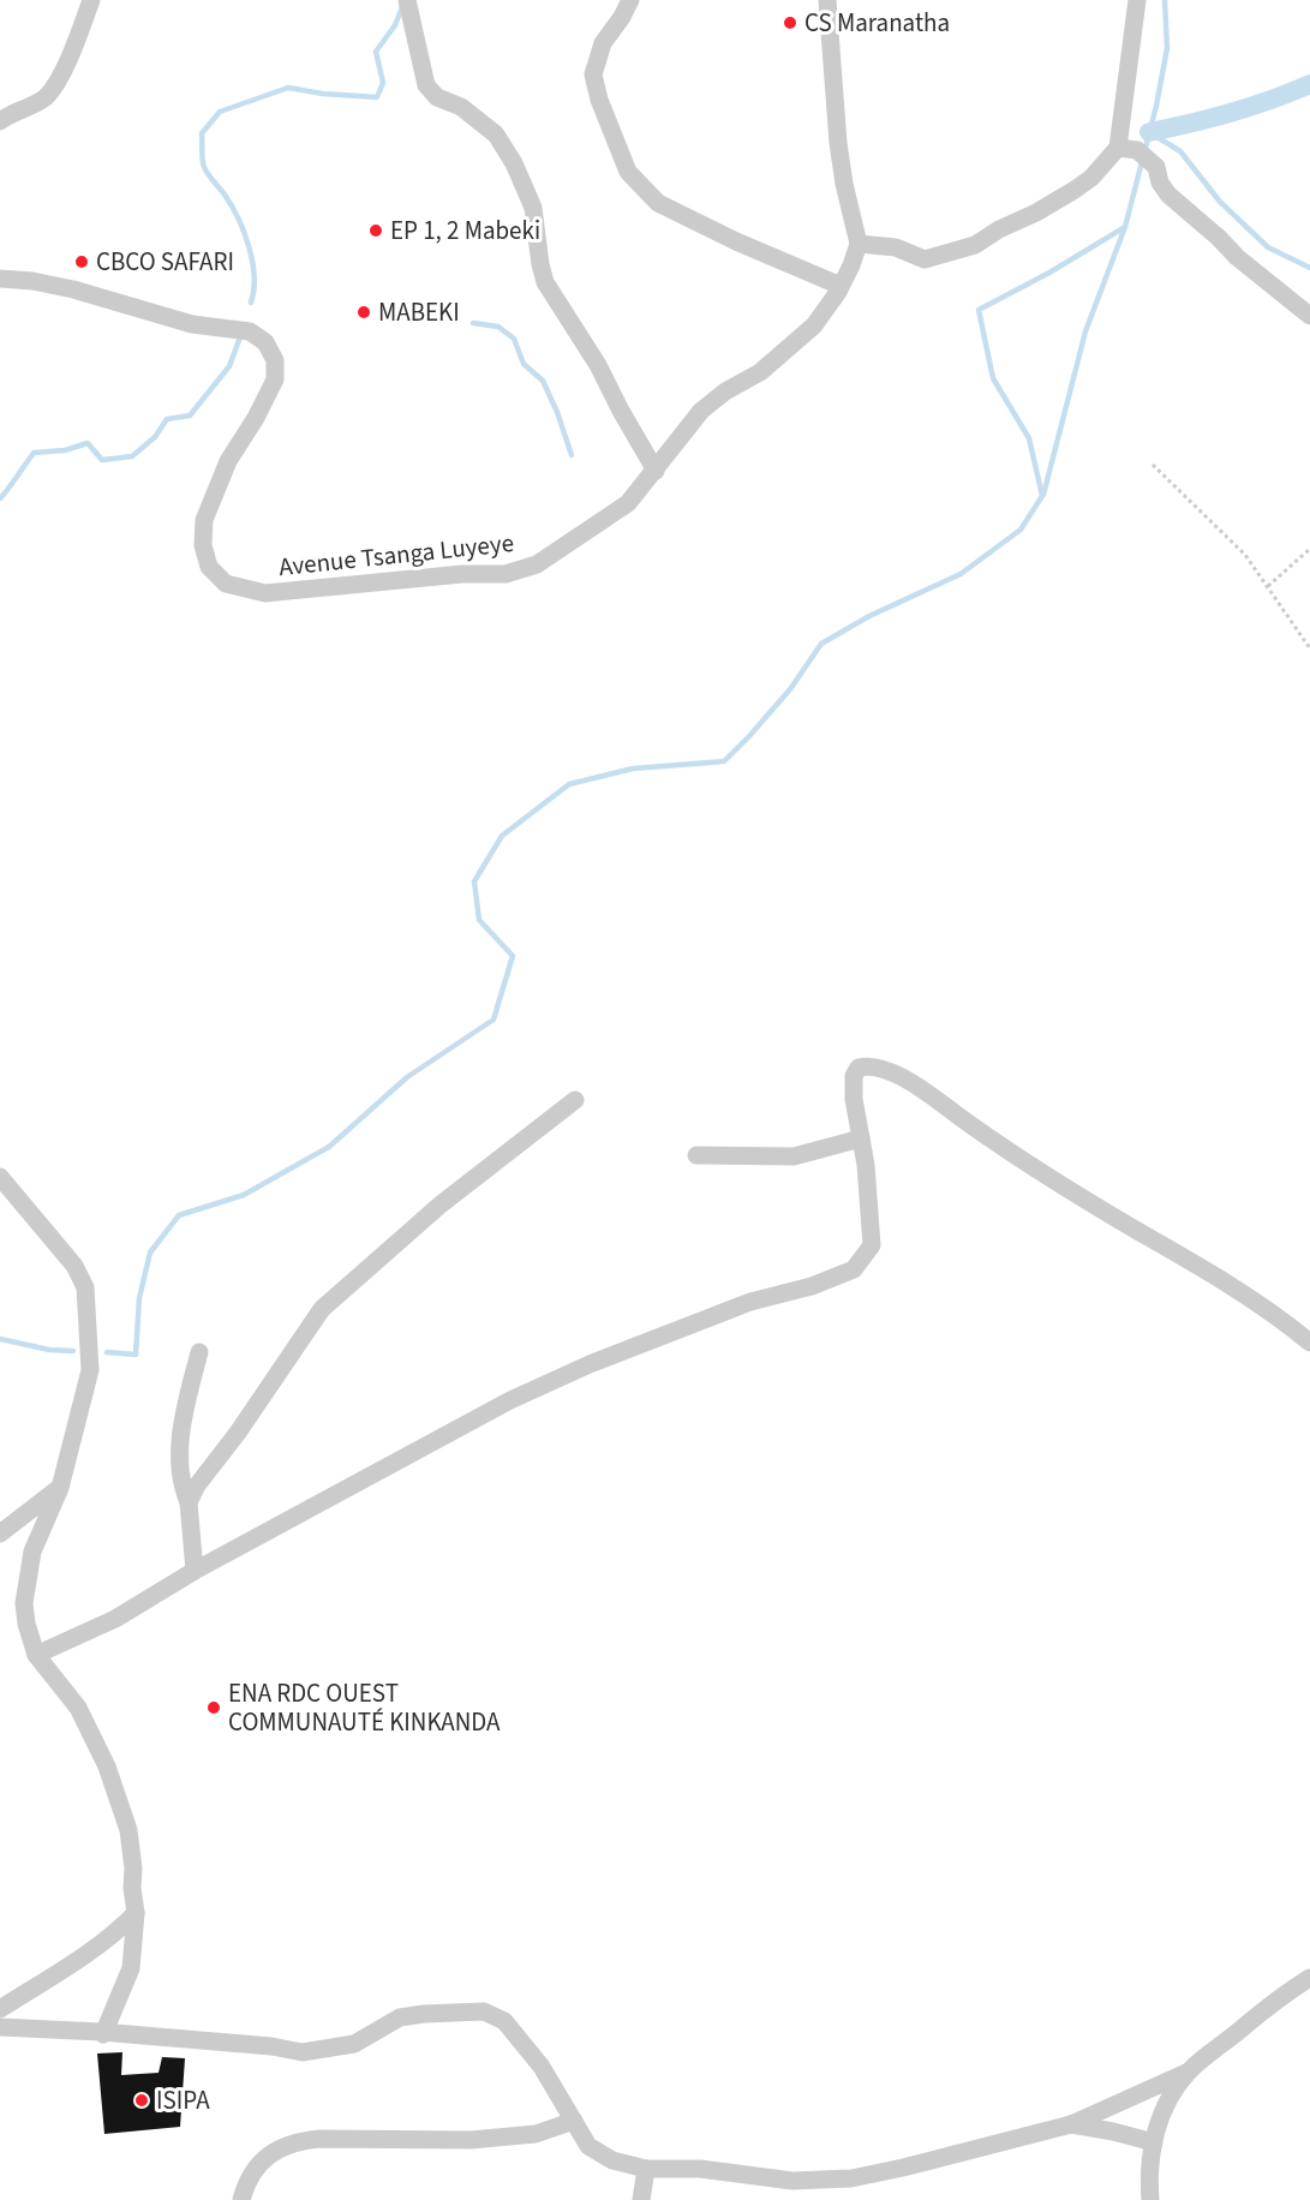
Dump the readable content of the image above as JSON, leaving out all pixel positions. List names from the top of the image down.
{
  "streets": {
    "street": ["Avenue Tsanga Luyeye"]
  },
  "places": [
    "CS Maranatha",
    "EP 1, 2 Mabeki",
    "CBCO SAFARI",
    "MABEKI",
    "ENA RDC OUEST COMMUNAUTÉ KINKANDA",
    "ISIPA"
  ]
}
